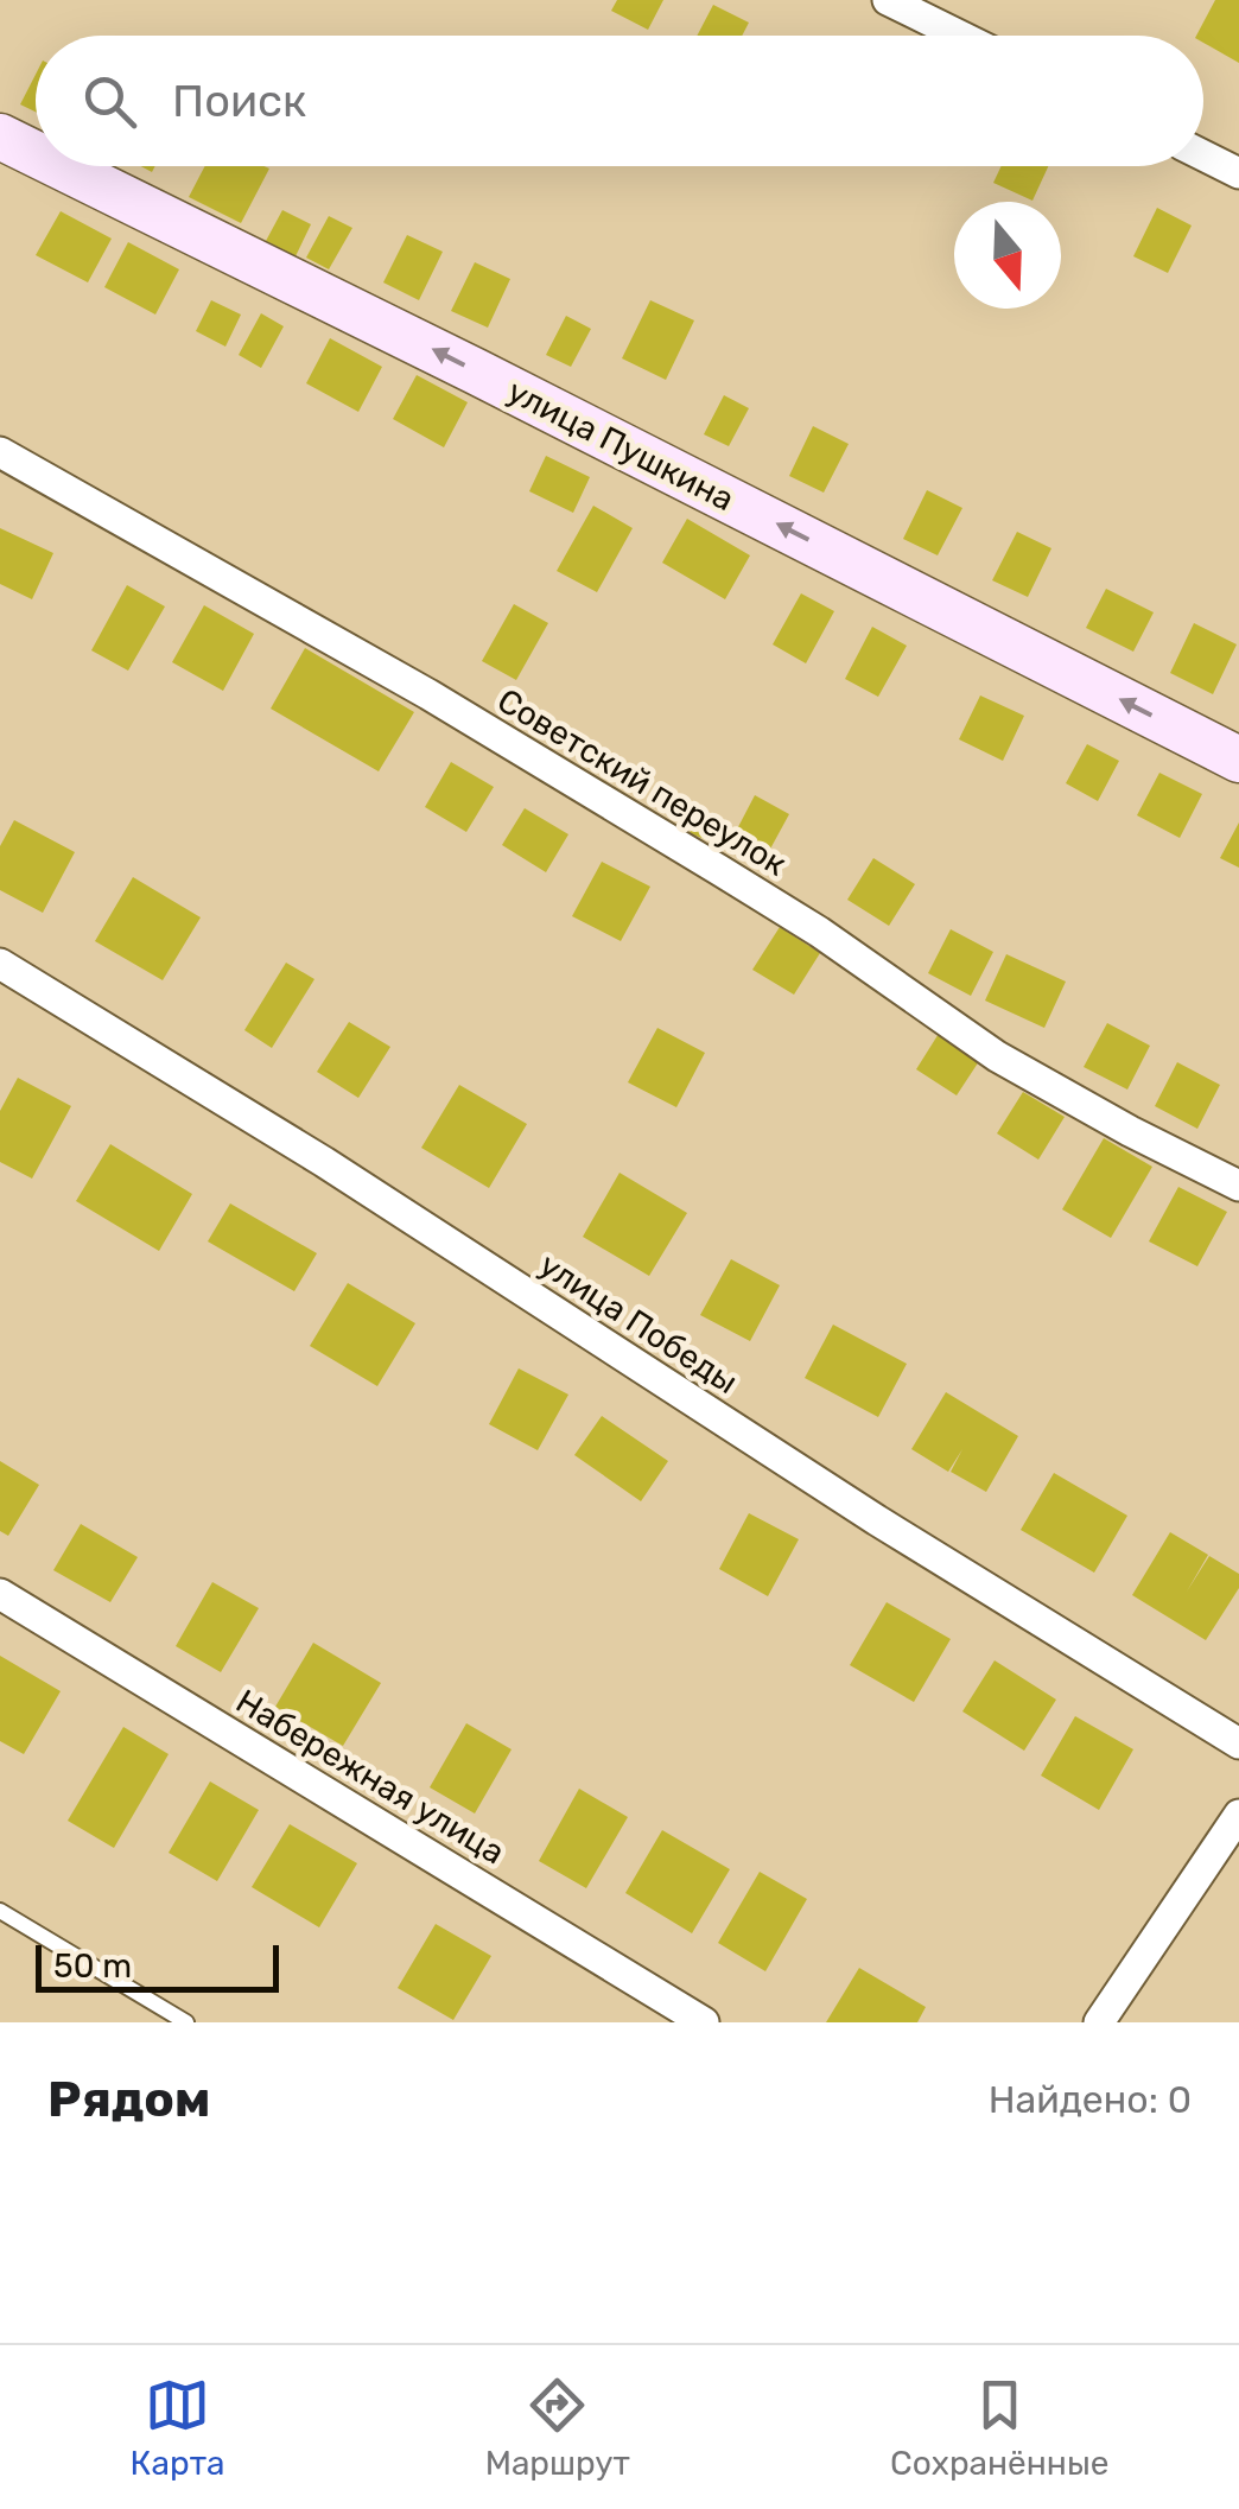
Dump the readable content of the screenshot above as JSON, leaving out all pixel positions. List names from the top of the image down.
{
  "streets": {
    "street": [
      "улица Пушкина",
      "Советский переулок",
      "улица Победы",
      "Набережная улица"
    ]
  },
  "one_way": ["улица Пушкина"],
  "scale_bar": "50 m",
  "north": "bottom",
  "page": {
    "search": "Поиск",
    "scale": "50 m",
    "heading": ["Рядом", "Найдено: 0"],
    "nav": ["Карта", "Маршрут", "Сохранённые"]
  }
}
